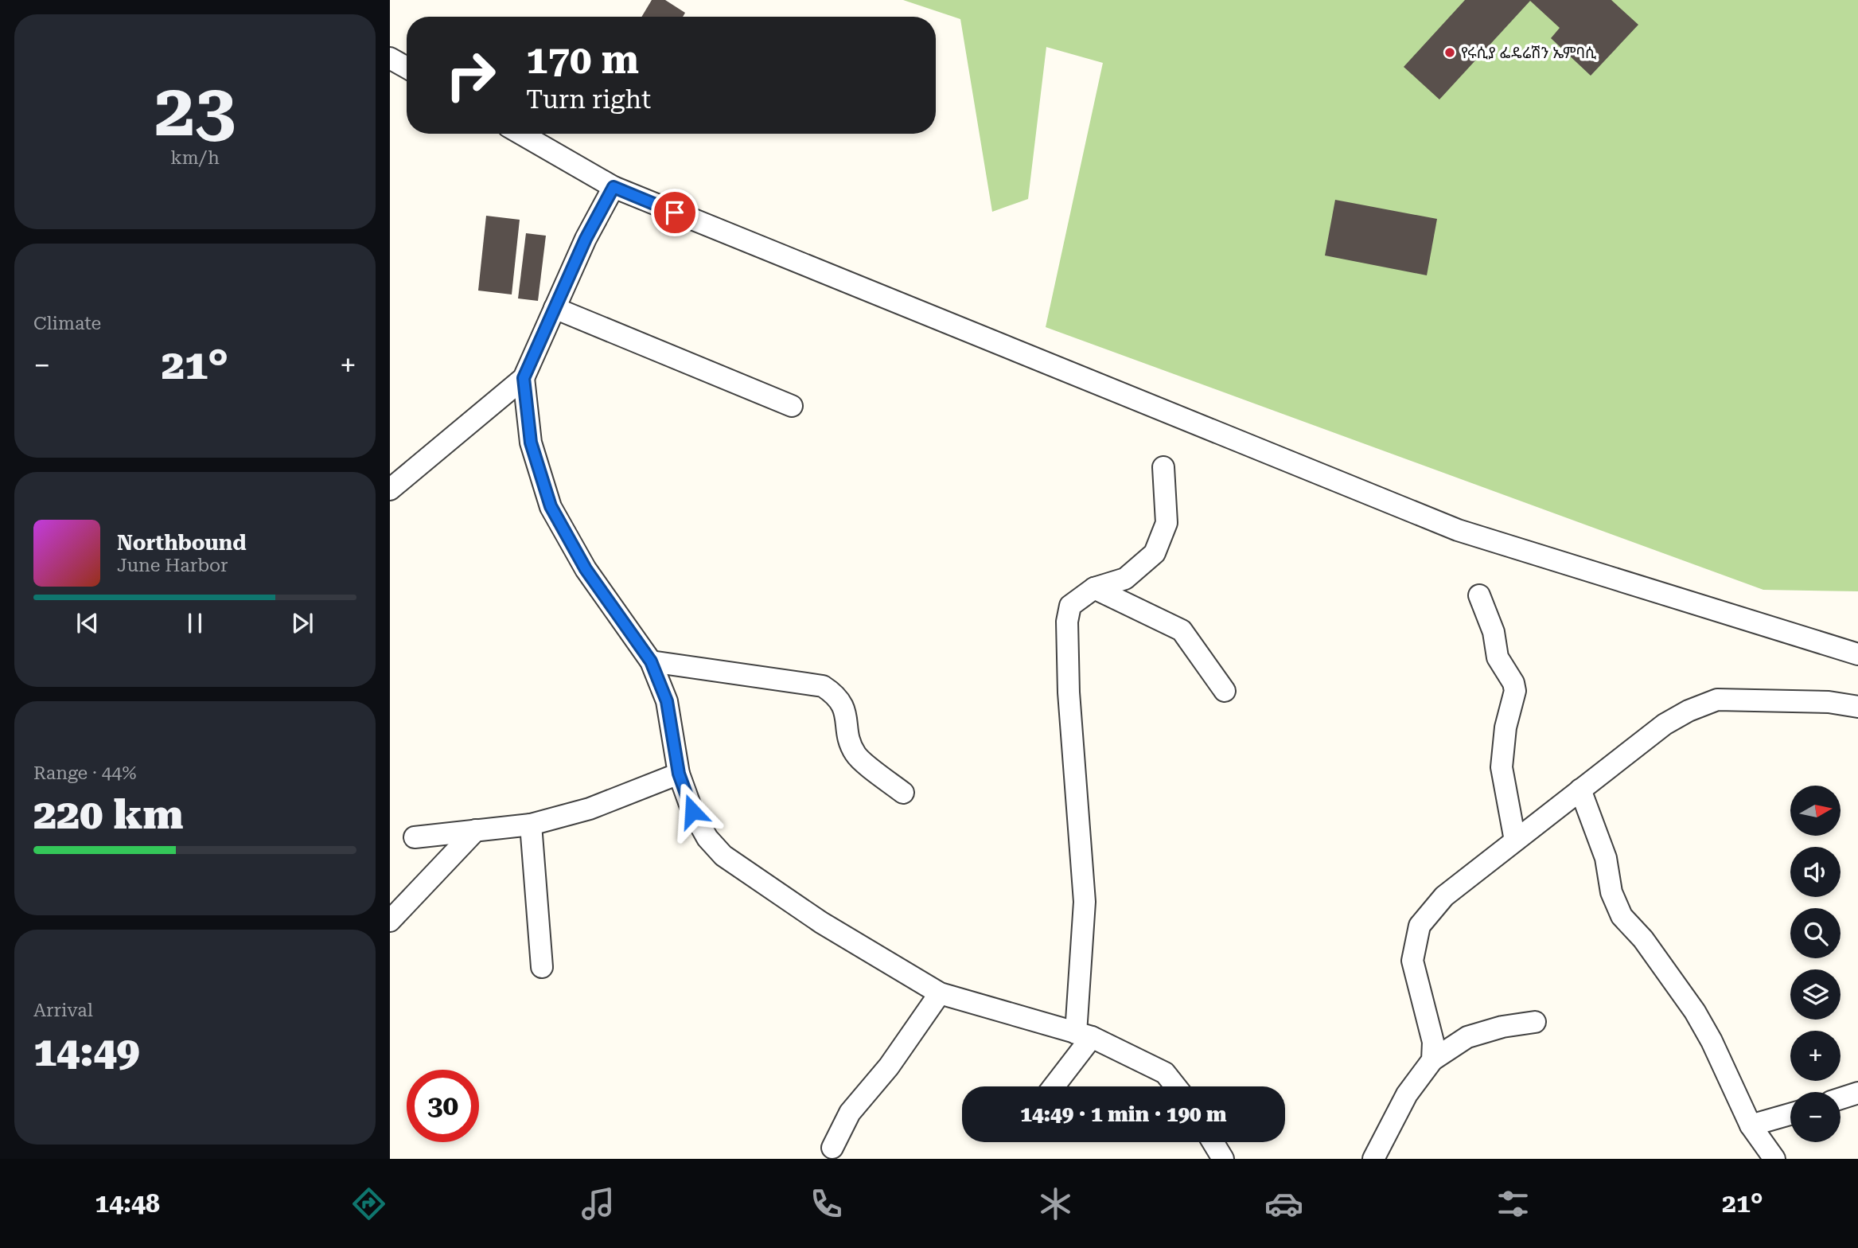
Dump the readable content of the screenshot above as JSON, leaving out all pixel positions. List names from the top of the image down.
{
  "places": ["የሩሲያ ፌዴሬሽን ኤምባሲ"],
  "north": "right",
  "page": {
    "tile": [
      ["23", "km/h"],
      "Climate",
      ["Range · 44%", "220 km"],
      ["Arrival", "14:49"]
    ],
    "turn": ["170 m", "Turn right"],
    "heat": ["−", "21°", "+"],
    "song": ["Northbound", "June Harbor"],
    "map_buttons": ["+", "−"],
    "limit": "30",
    "trip": "14:49 · 1 min · 190 m",
    "tabs": ["14:48", "21°"]
  }
}
